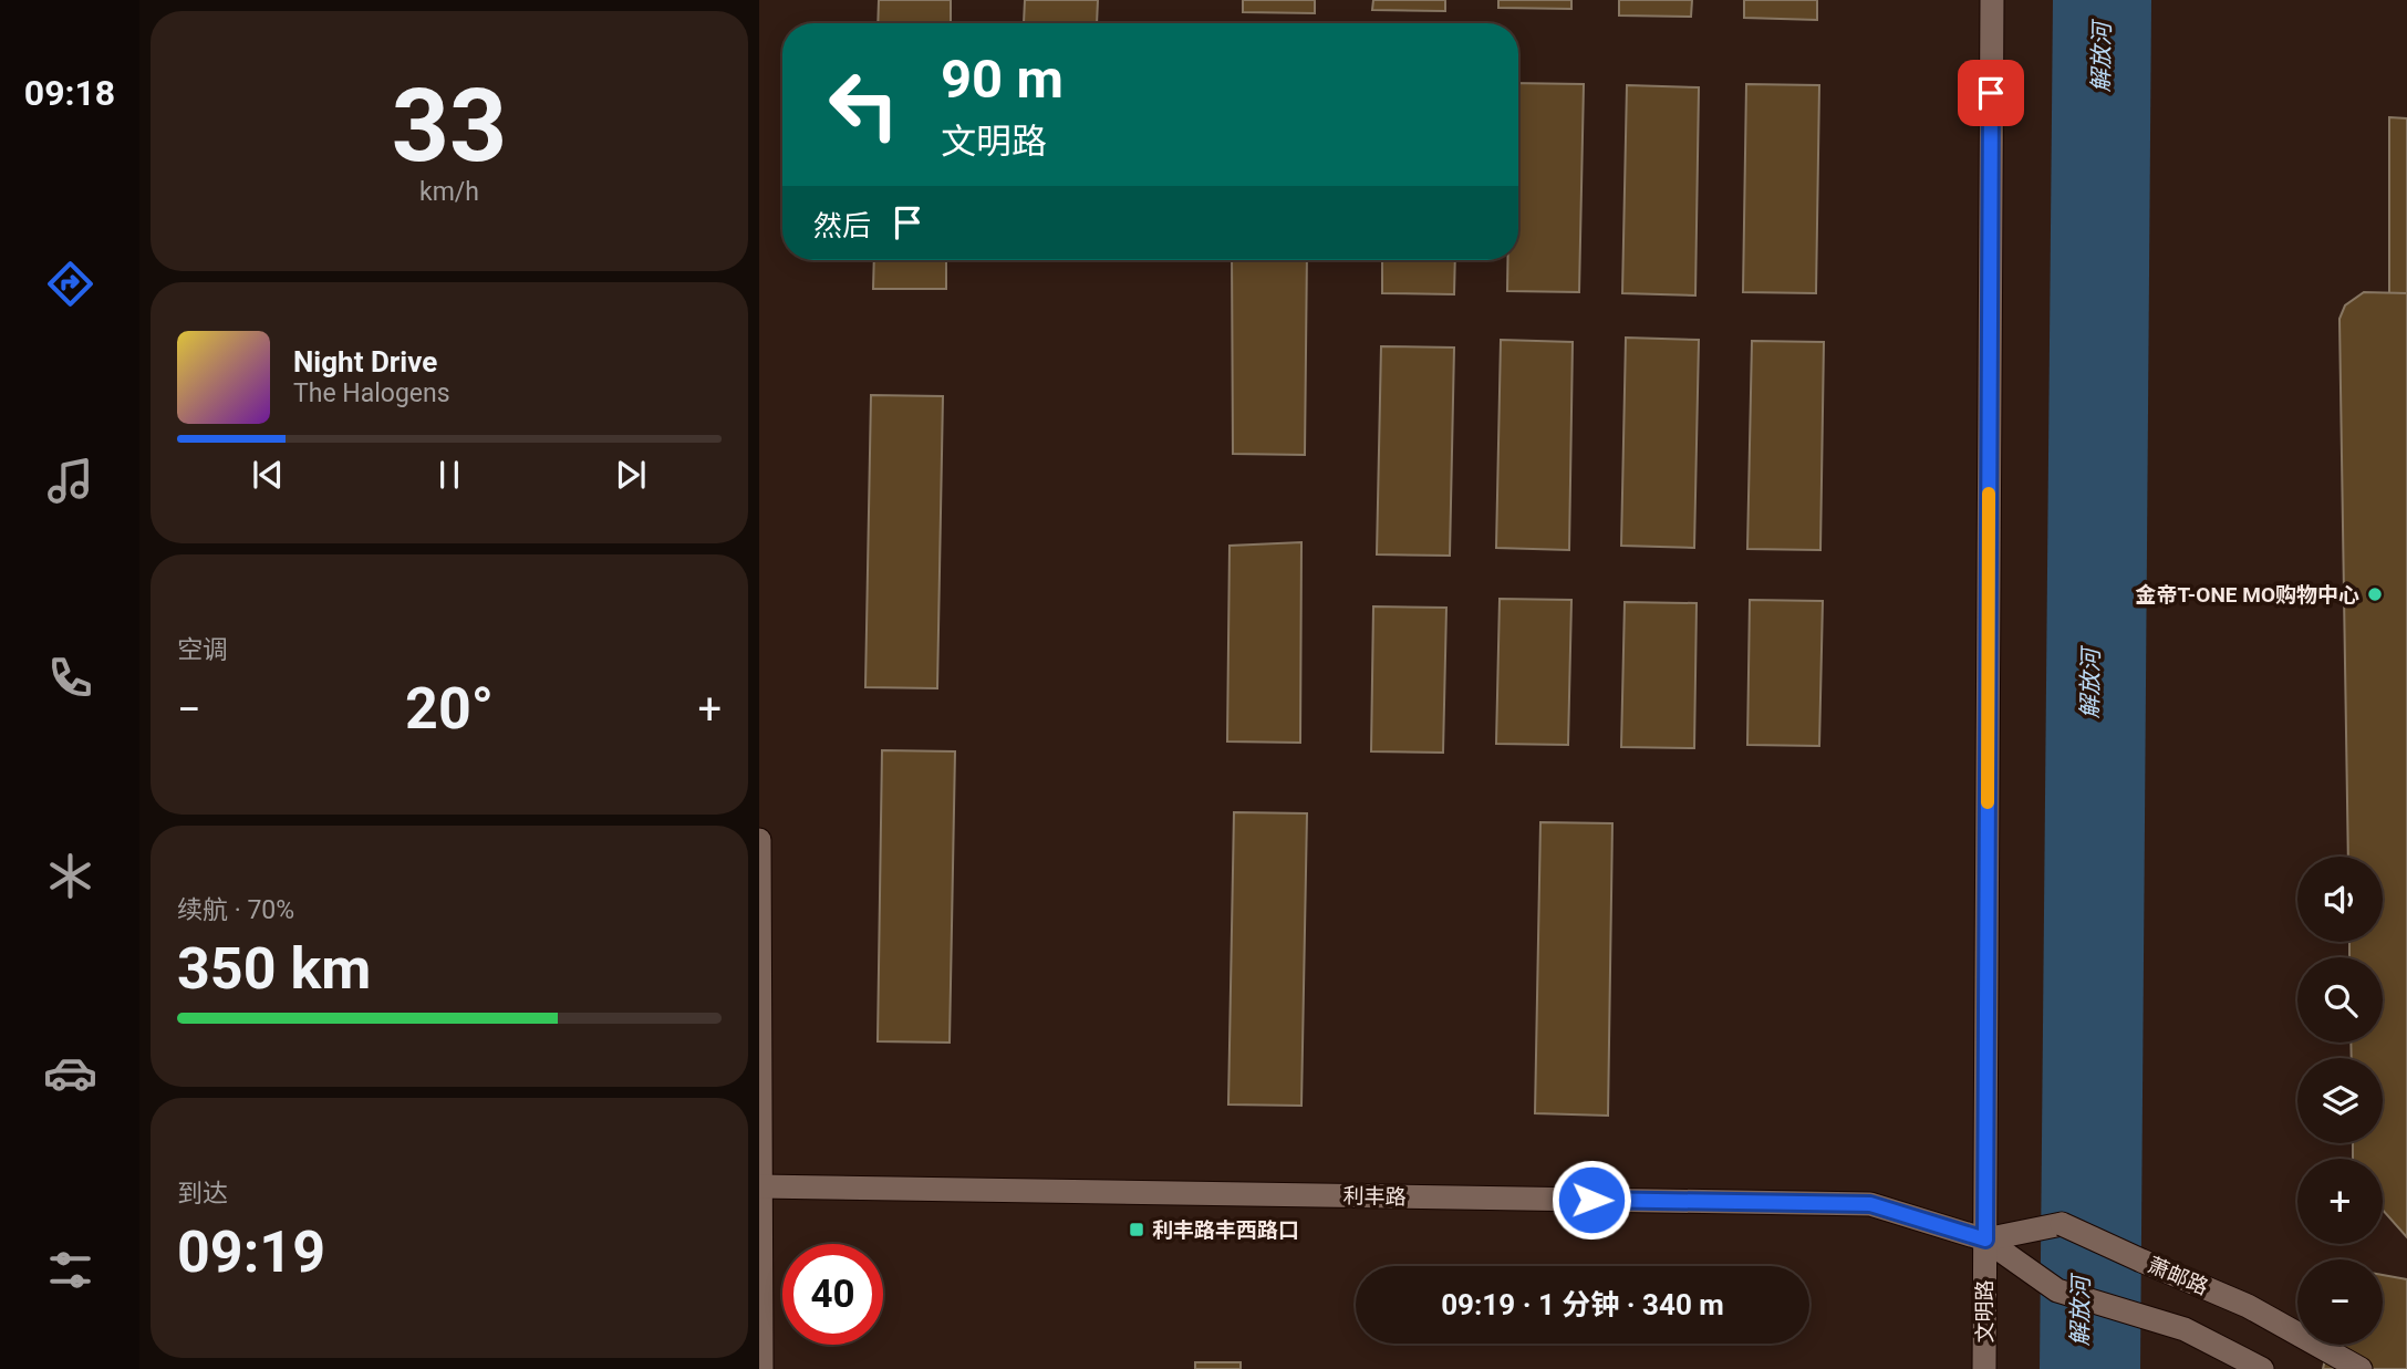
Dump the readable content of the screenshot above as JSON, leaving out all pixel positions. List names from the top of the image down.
{
  "streets": {
    "street": ["利丰路", "萧邮路", "文明路"]
  },
  "crossings": [
    ["利丰路", "萧邮路"],
    ["利丰路", "文明路"],
    ["萧邮路", "文明路"]
  ],
  "water": ["解放河"],
  "places": {
    "other": ["金帝T-ONE MO购物中心"],
    "transit": ["利丰路丰西路口"]
  },
  "page": {
    "tabs": "09:18",
    "tile": [
      ["33", "km/h"],
      "空调",
      ["续航 · 70%", "350 km"],
      ["到达", "09:19"]
    ],
    "turn": ["90 m", "文明路"],
    "then": "然后",
    "song": ["Night Drive", "The Halogens"],
    "heat": ["−", "20°", "+"],
    "map_buttons": ["+", "−"],
    "limit": "40",
    "trip": "09:19 · 1 分钟 · 340 m"
  }
}
